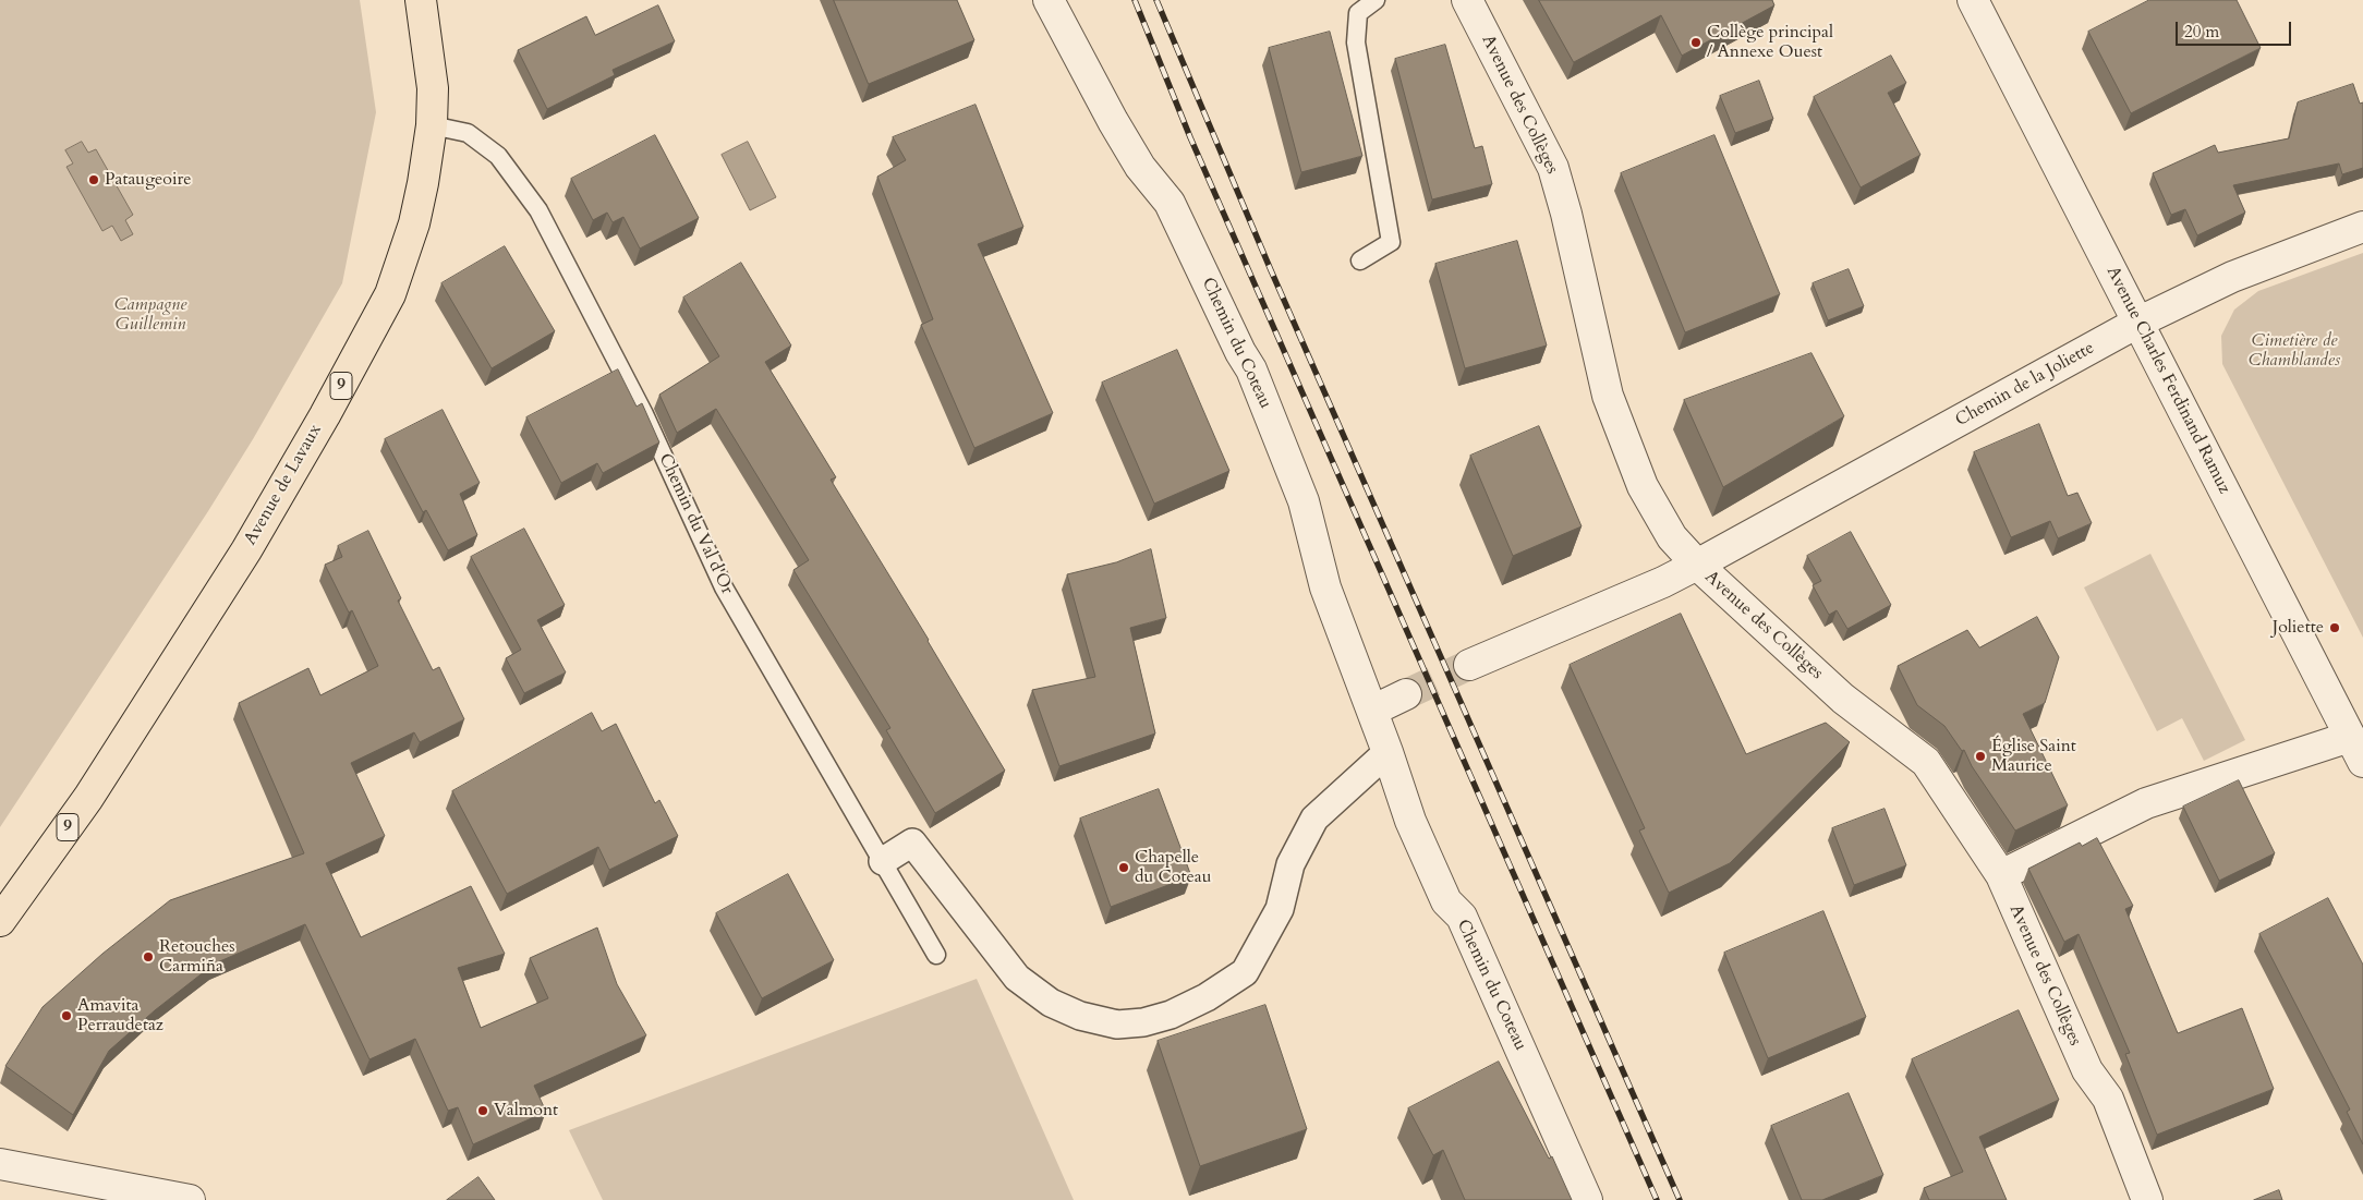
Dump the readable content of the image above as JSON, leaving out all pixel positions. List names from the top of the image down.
{
  "streets": {
    "main road": ["9", "Avenue de Lavaux"],
    "street": [
      "Avenue des Collèges",
      "Chemin du Coteau",
      "Avenue Charles Ferdinand Ramuz",
      "Chemin de la Joliette"
    ],
    "lane": ["Chemin du Val d'Or"]
  },
  "crossings": [
    ["Avenue des Collèges", "Chemin de la Joliette"],
    ["Avenue Charles Ferdinand Ramuz", "Chemin de la Joliette"],
    ["Avenue de Lavaux", "Chemin du Val d'Or"]
  ],
  "parks": ["Campagne Guillemin", "Cimetière de Chamblandes"],
  "places": [
    "Collège principal / Annexe Ouest",
    "Pataugeoire",
    "Joliette",
    "Église Saint Maurice",
    "Chapelle du Coteau",
    "Retouches Carmiña",
    "Amavita Perraudetaz",
    "Valmont"
  ],
  "scale_bar": "20 m"
}
